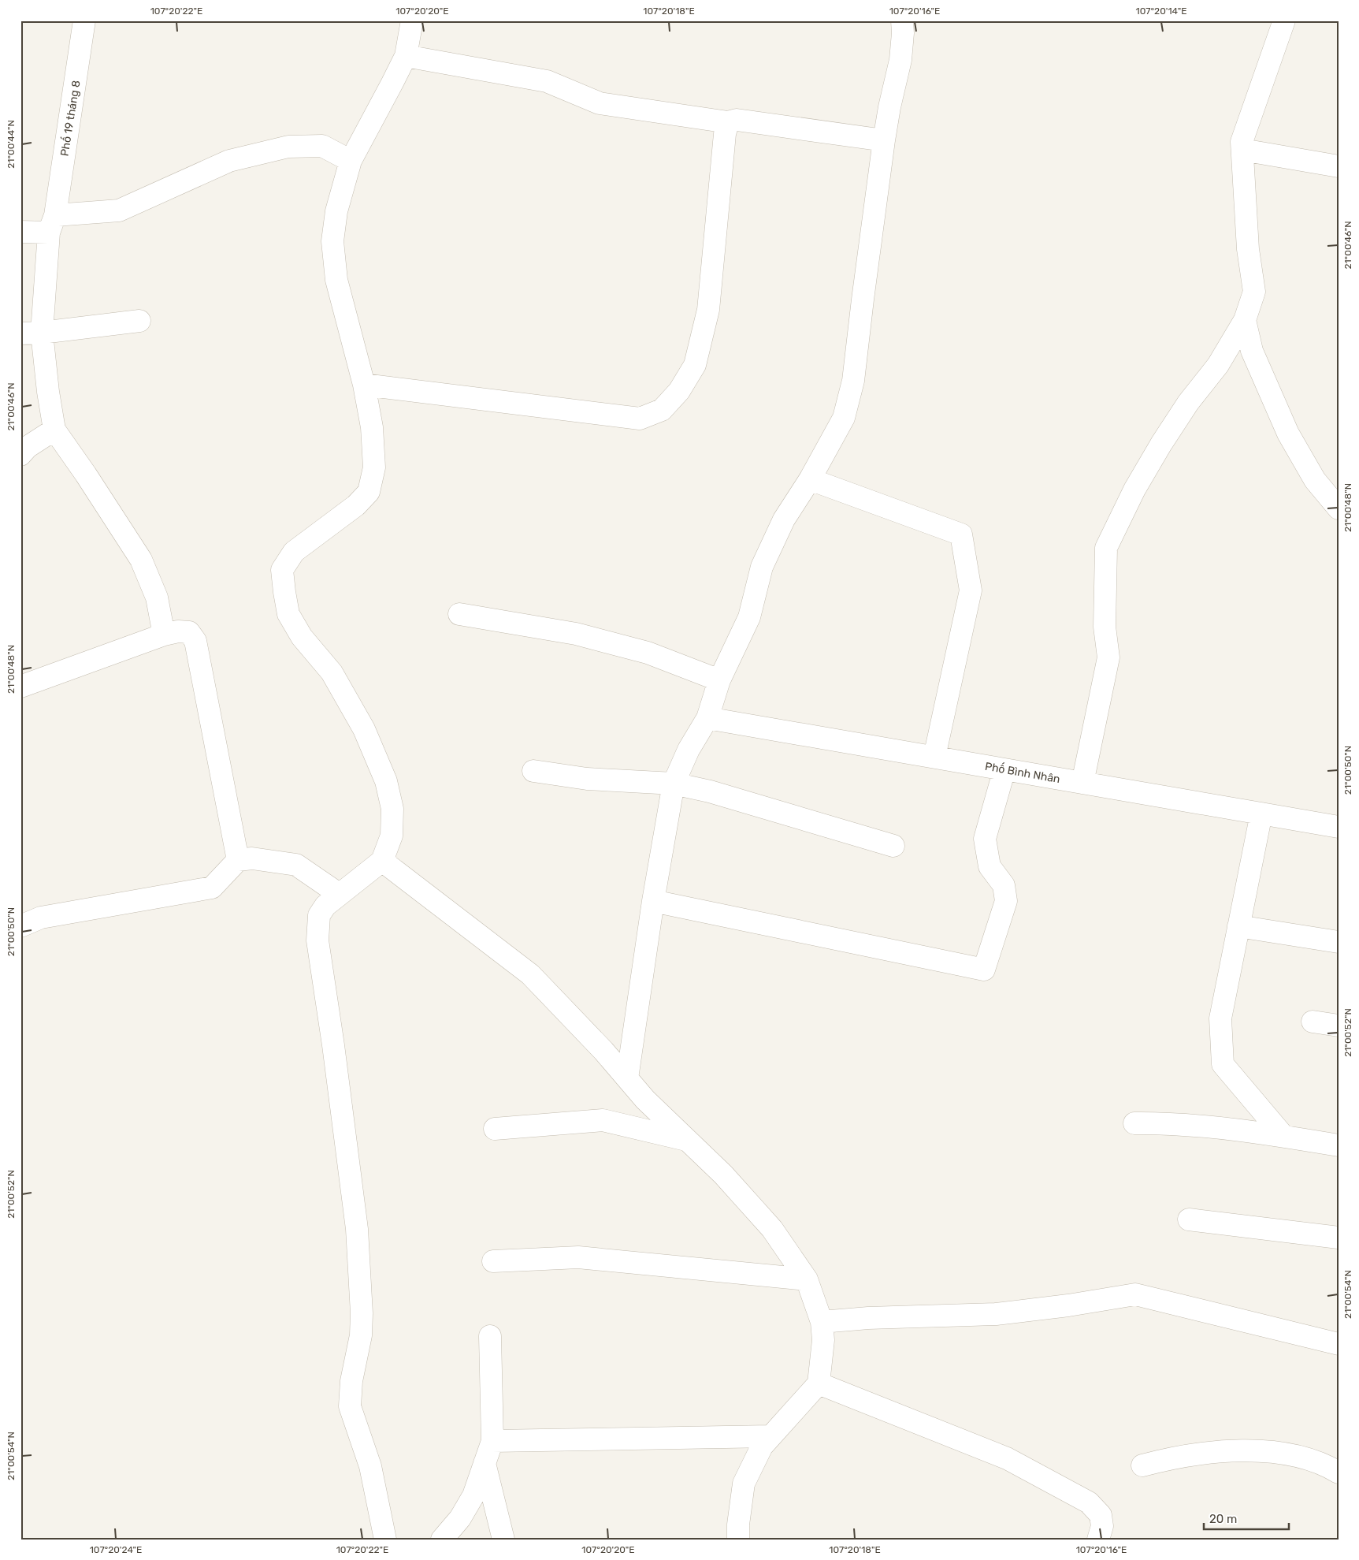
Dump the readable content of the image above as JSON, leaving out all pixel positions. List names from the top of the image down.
{
  "streets": {
    "street": ["Phố 19 tháng 8", "Phố Bình Nhân"]
  },
  "scale_bar": "20 m",
  "coordinates": [
    "107°20'22\"E",
    "107°20'20\"E",
    "107°20'18\"E",
    "107°20'16\"E",
    "107°20'14\"E",
    "21°00'44\"N",
    "21°00'46\"N",
    "21°00'48\"N",
    "21°00'50\"N",
    "21°00'52\"N",
    "21°00'54\"N",
    "107°20'24\"E"
  ]
}
